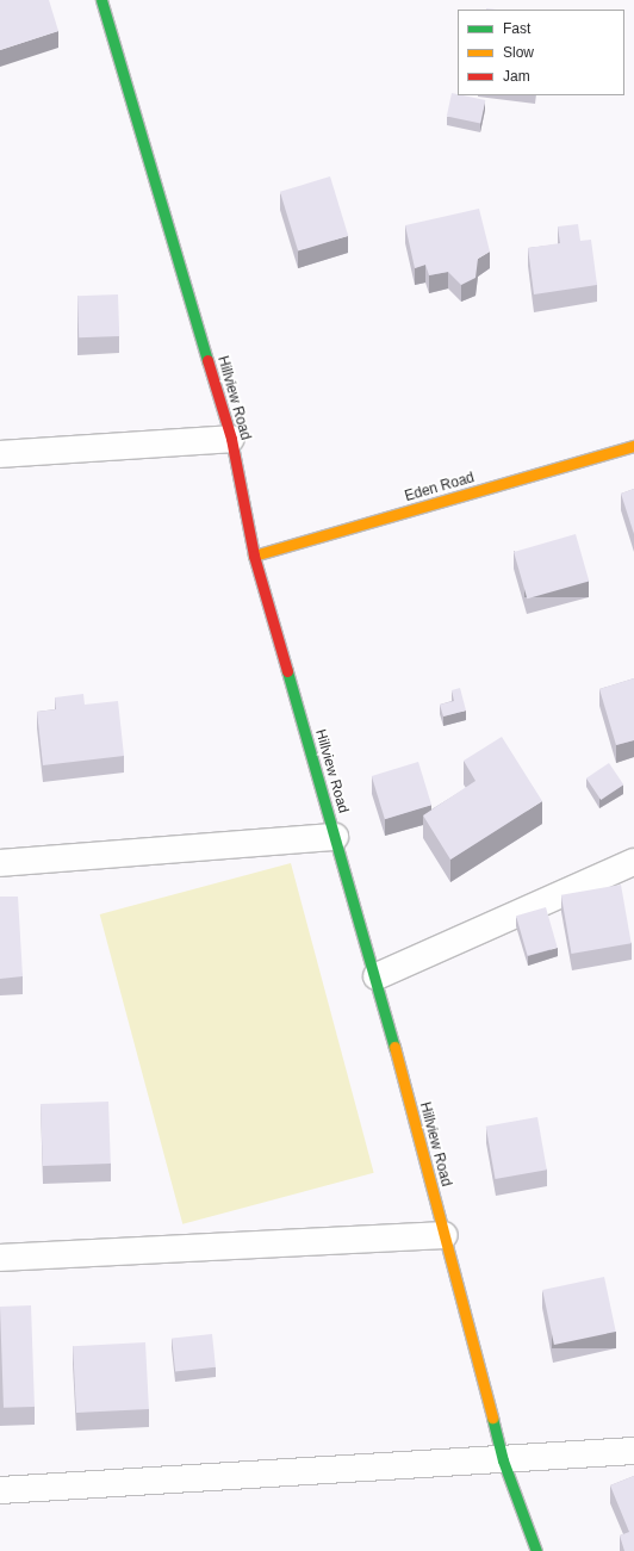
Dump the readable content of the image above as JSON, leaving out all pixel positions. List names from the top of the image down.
{
  "streets": {
    "street": ["Hillview Road", "Eden Road"]
  },
  "crossings": [
    ["Hillview Road", "Eden Road"]
  ],
  "legend": ["Fast", "Slow", "Jam"]
}
